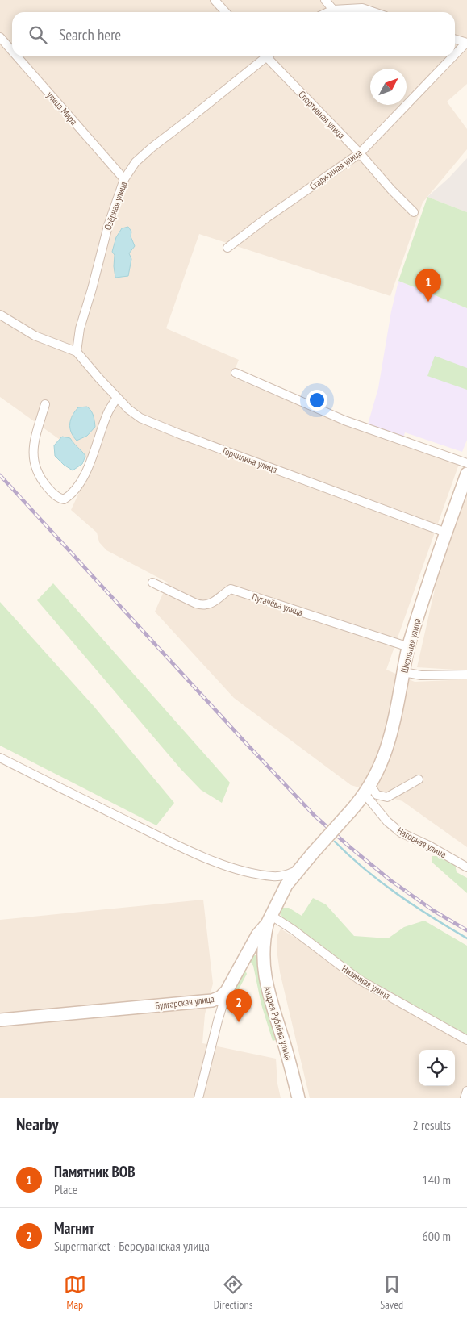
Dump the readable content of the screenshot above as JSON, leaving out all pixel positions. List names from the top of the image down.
{
  "streets": {
    "street": [
      "улица Мира",
      "Спортивная улица",
      "Стадионная улица",
      "Озёрная улица",
      "Горчилина улица",
      "Пугачёва улица",
      "Школьная улица",
      "Нагорная улица",
      "Низинная улица",
      "Булгарская улица",
      "Андрея Рублёва улица"
    ]
  },
  "crossings": [
    ["улица Мира", "Озёрная улица"],
    ["Спортивная улица", "Стадионная улица"],
    ["Озёрная улица", "Горчилина улица"],
    ["Горчилина улица", "Школьная улица"],
    ["Пугачёва улица", "Школьная улица"],
    ["Школьная улица", "Нагорная улица"],
    ["Школьная улица", "Булгарская улица"],
    ["Низинная улица", "Булгарская улица"],
    ["Низинная улица", "Андрея Рублёва улица"],
    ["Булгарская улица", "Андрея Рублёва улица"]
  ],
  "north": "top right",
  "page": {
    "search": "Search here",
    "pins": ["1", "2"],
    "heading": ["Nearby", "2 results"],
    "list": [
      {
        "mark": "1",
        "name": "Памятник ВОВ",
        "note": "Place",
        "value": "140 m"
      },
      {
        "mark": "2",
        "name": "Магнит",
        "note": "Supermarket · Берсуванская улица",
        "value": "600 m"
      }
    ],
    "nav": ["Map", "Directions", "Saved"]
  }
}
